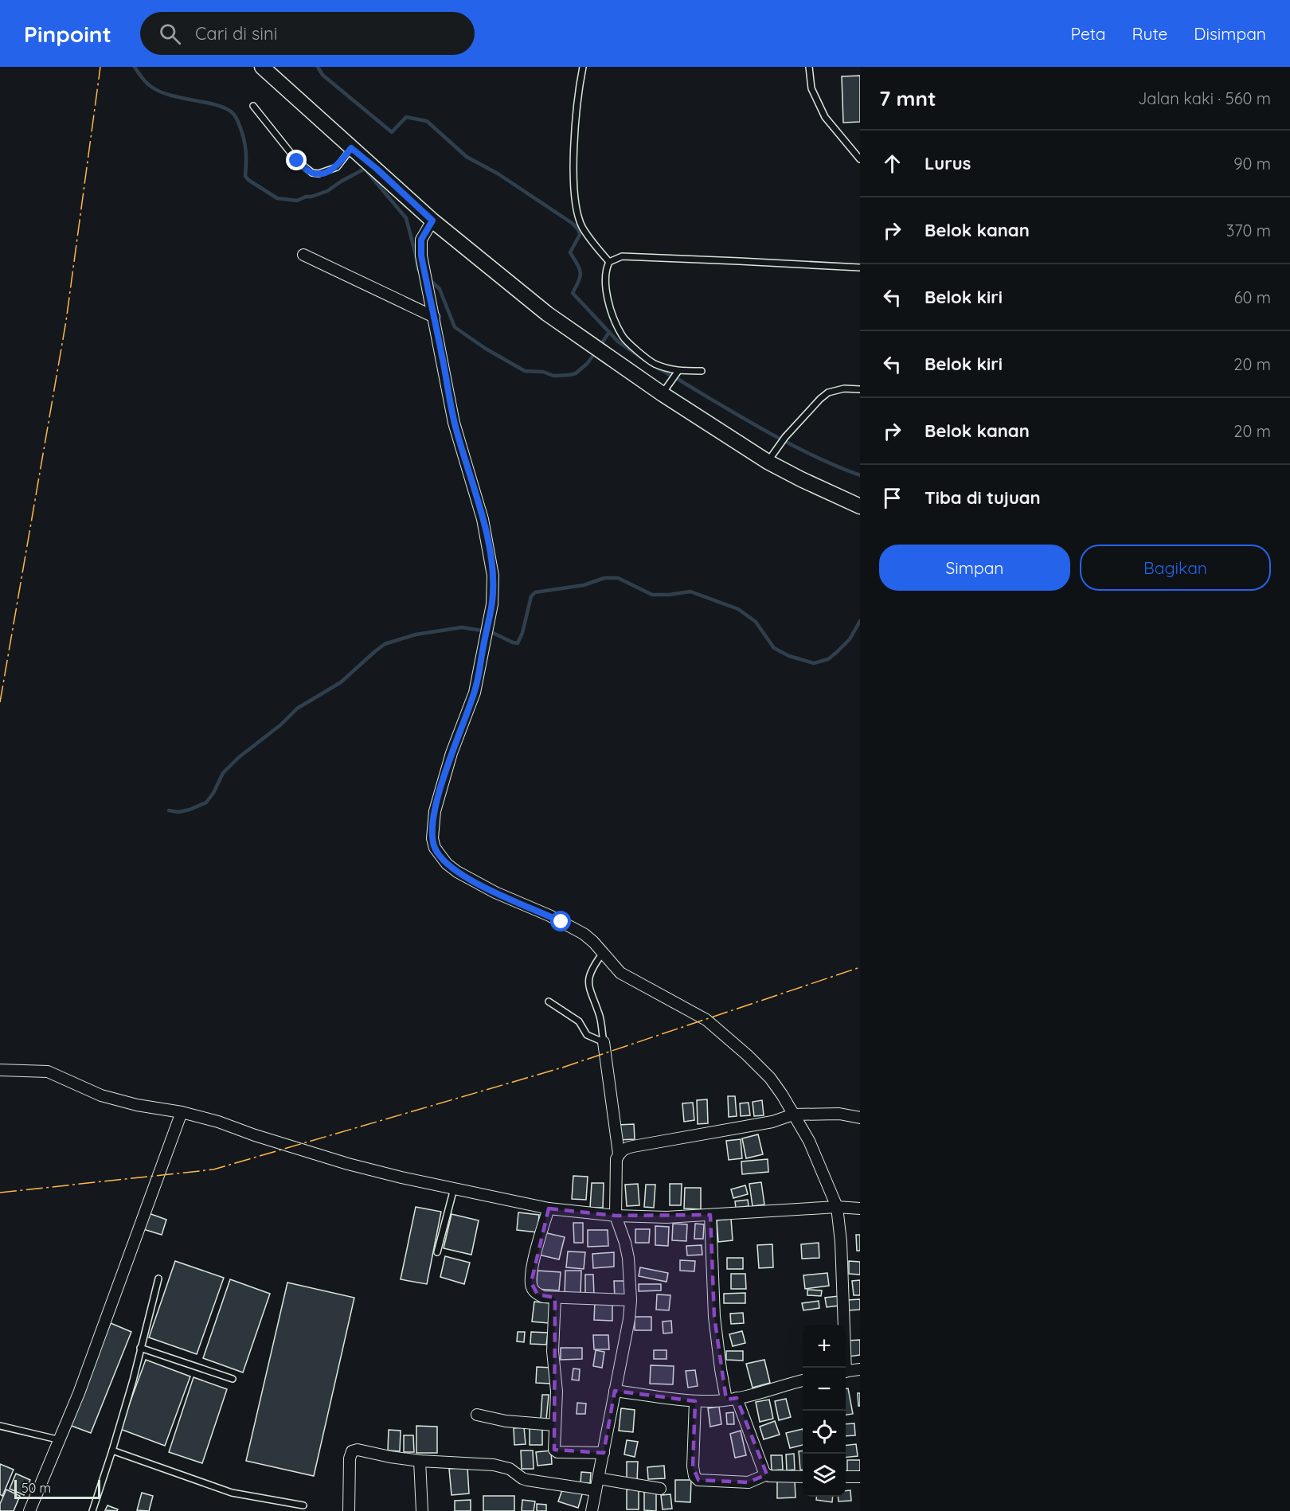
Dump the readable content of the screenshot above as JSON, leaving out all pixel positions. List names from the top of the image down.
{
  "scale_bar": "50 m",
  "page": {
    "header": "Pinpoint",
    "search": "Cari di sini",
    "nav": ["Peta", "Rute", "Disimpan"],
    "heading": ["7 mnt", "Jalan kaki · 560 m"],
    "list": [
      ["Lurus", "90 m"],
      ["Belok kanan", "370 m"],
      ["Belok kiri", "60 m"],
      ["Belok kiri", "20 m"],
      ["Belok kanan", "20 m"],
      "Tiba di tujuan"
    ],
    "buttons": ["Simpan", "Bagikan"],
    "map_buttons": ["+", "−"],
    "scale": "50 m"
  }
}
